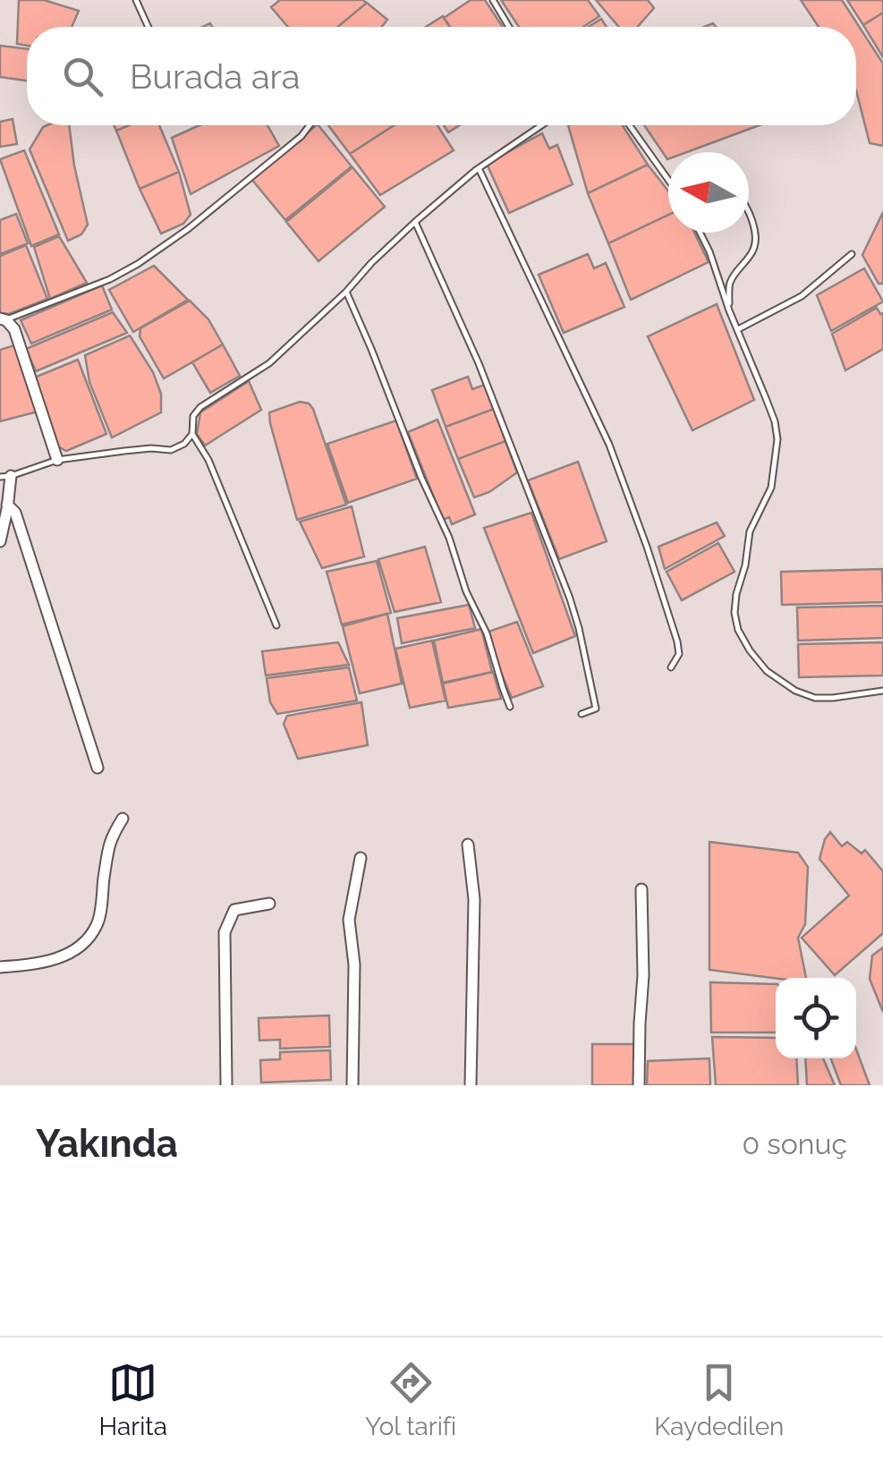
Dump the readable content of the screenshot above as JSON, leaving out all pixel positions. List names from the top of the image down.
{
  "north": "left",
  "page": {
    "search": "Burada ara",
    "heading": ["Yakında", "0 sonuç"],
    "nav": ["Harita", "Yol tarifi", "Kaydedilen"]
  }
}
